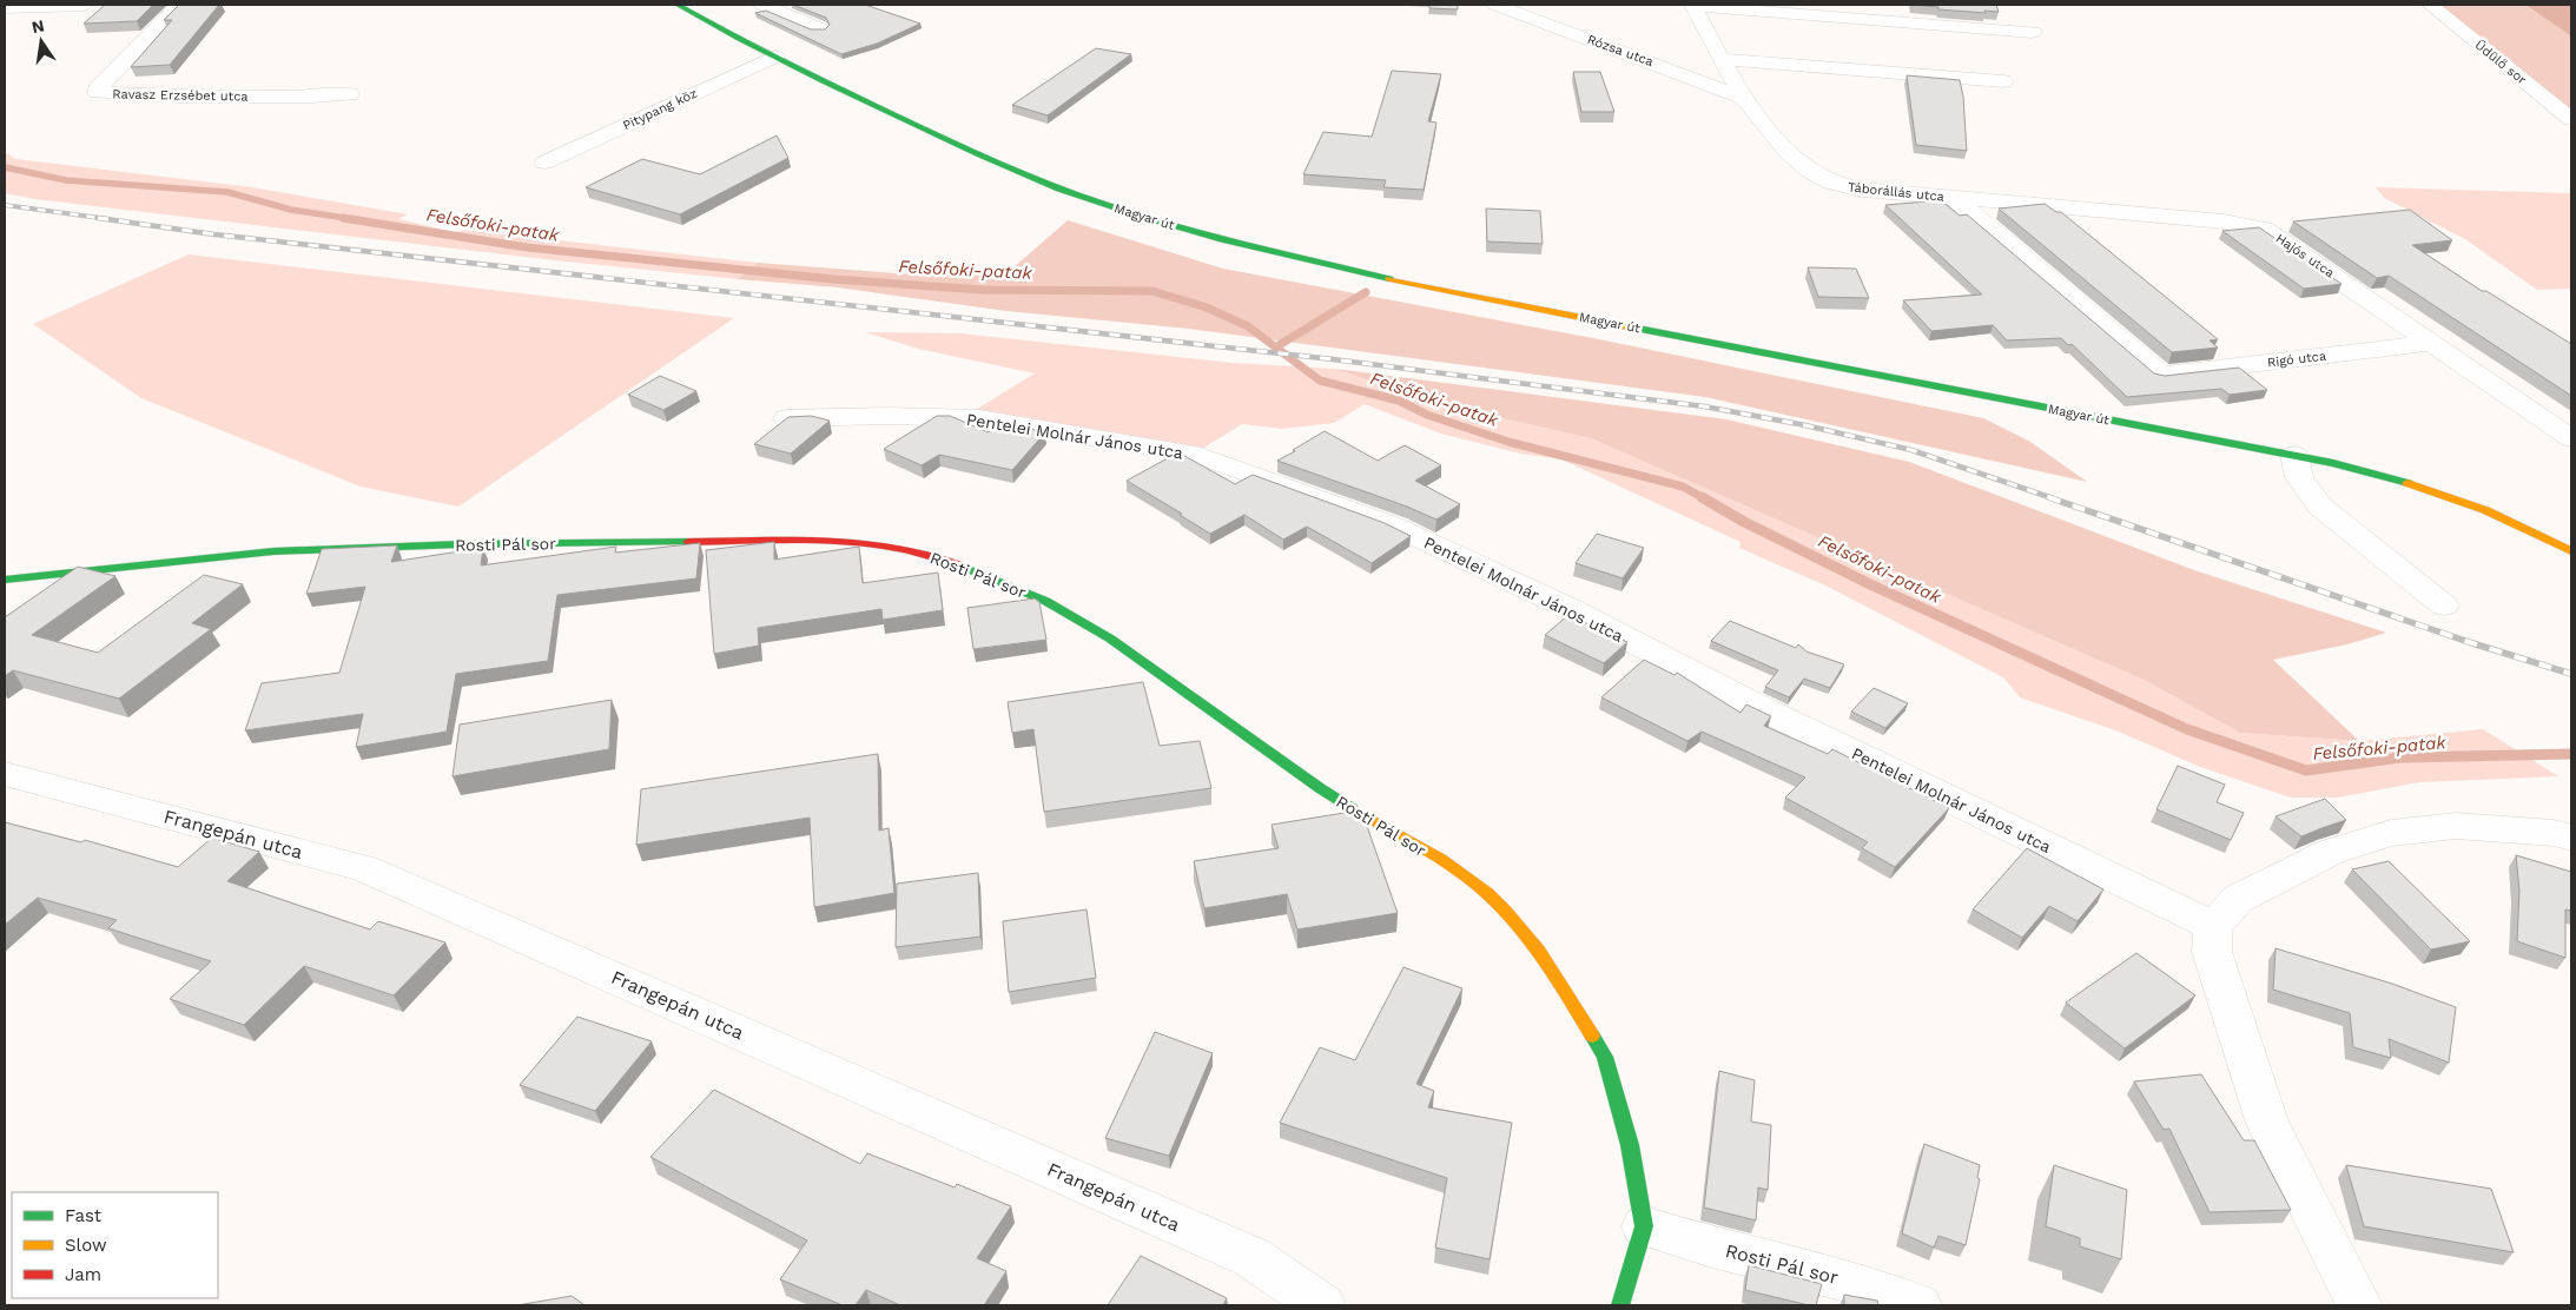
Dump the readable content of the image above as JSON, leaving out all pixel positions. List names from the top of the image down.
{
  "streets": {
    "street": [
      "Rózsa utca",
      "Üdülő sor",
      "Ravasz Erzsébet utca",
      "Pitypang köz",
      "Táborállás utca",
      "Magyar út",
      "Hajós utca",
      "Rigó utca",
      "Pentelei Molnár János utca",
      "Rosti Pál sor",
      "Frangepán utca"
    ]
  },
  "crossings": [
    ["Rózsa utca", "Táborállás utca"],
    ["Pitypang köz", "Magyar út"],
    ["Táborállás utca", "Hajós utca"],
    ["Táborállás utca", "Rigó utca"],
    ["Hajós utca", "Rigó utca"]
  ],
  "water": ["Felsőfoki-patak"],
  "legend": ["Fast", "Slow", "Jam"],
  "north": "top"
}
